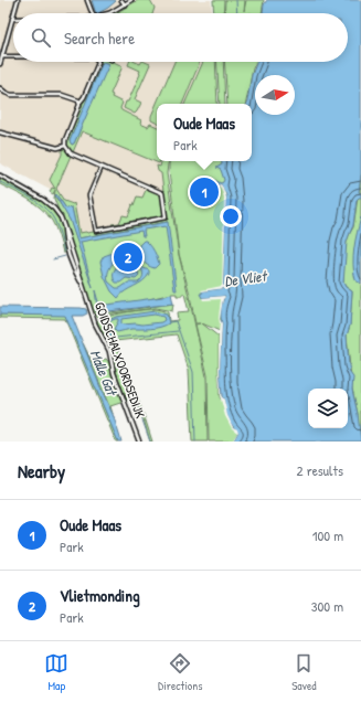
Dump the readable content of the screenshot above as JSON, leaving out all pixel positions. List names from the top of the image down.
{
  "streets": {
    "street": ["GOIDSCHALXOORDSEDIJK"]
  },
  "water": ["De Vliet", "Malle Gat"],
  "north": "right",
  "page": {
    "search": "Search here",
    "popup": ["Oude Maas", "Park"],
    "pins": ["1", "2"],
    "heading": ["Nearby", "2 results"],
    "list": [
      {
        "mark": "1",
        "name": "Oude Maas",
        "note": "Park",
        "value": "100 m"
      },
      {
        "mark": "2",
        "name": "Vlietmonding",
        "note": "Park",
        "value": "300 m"
      }
    ],
    "nav": ["Map", "Directions", "Saved"]
  }
}
